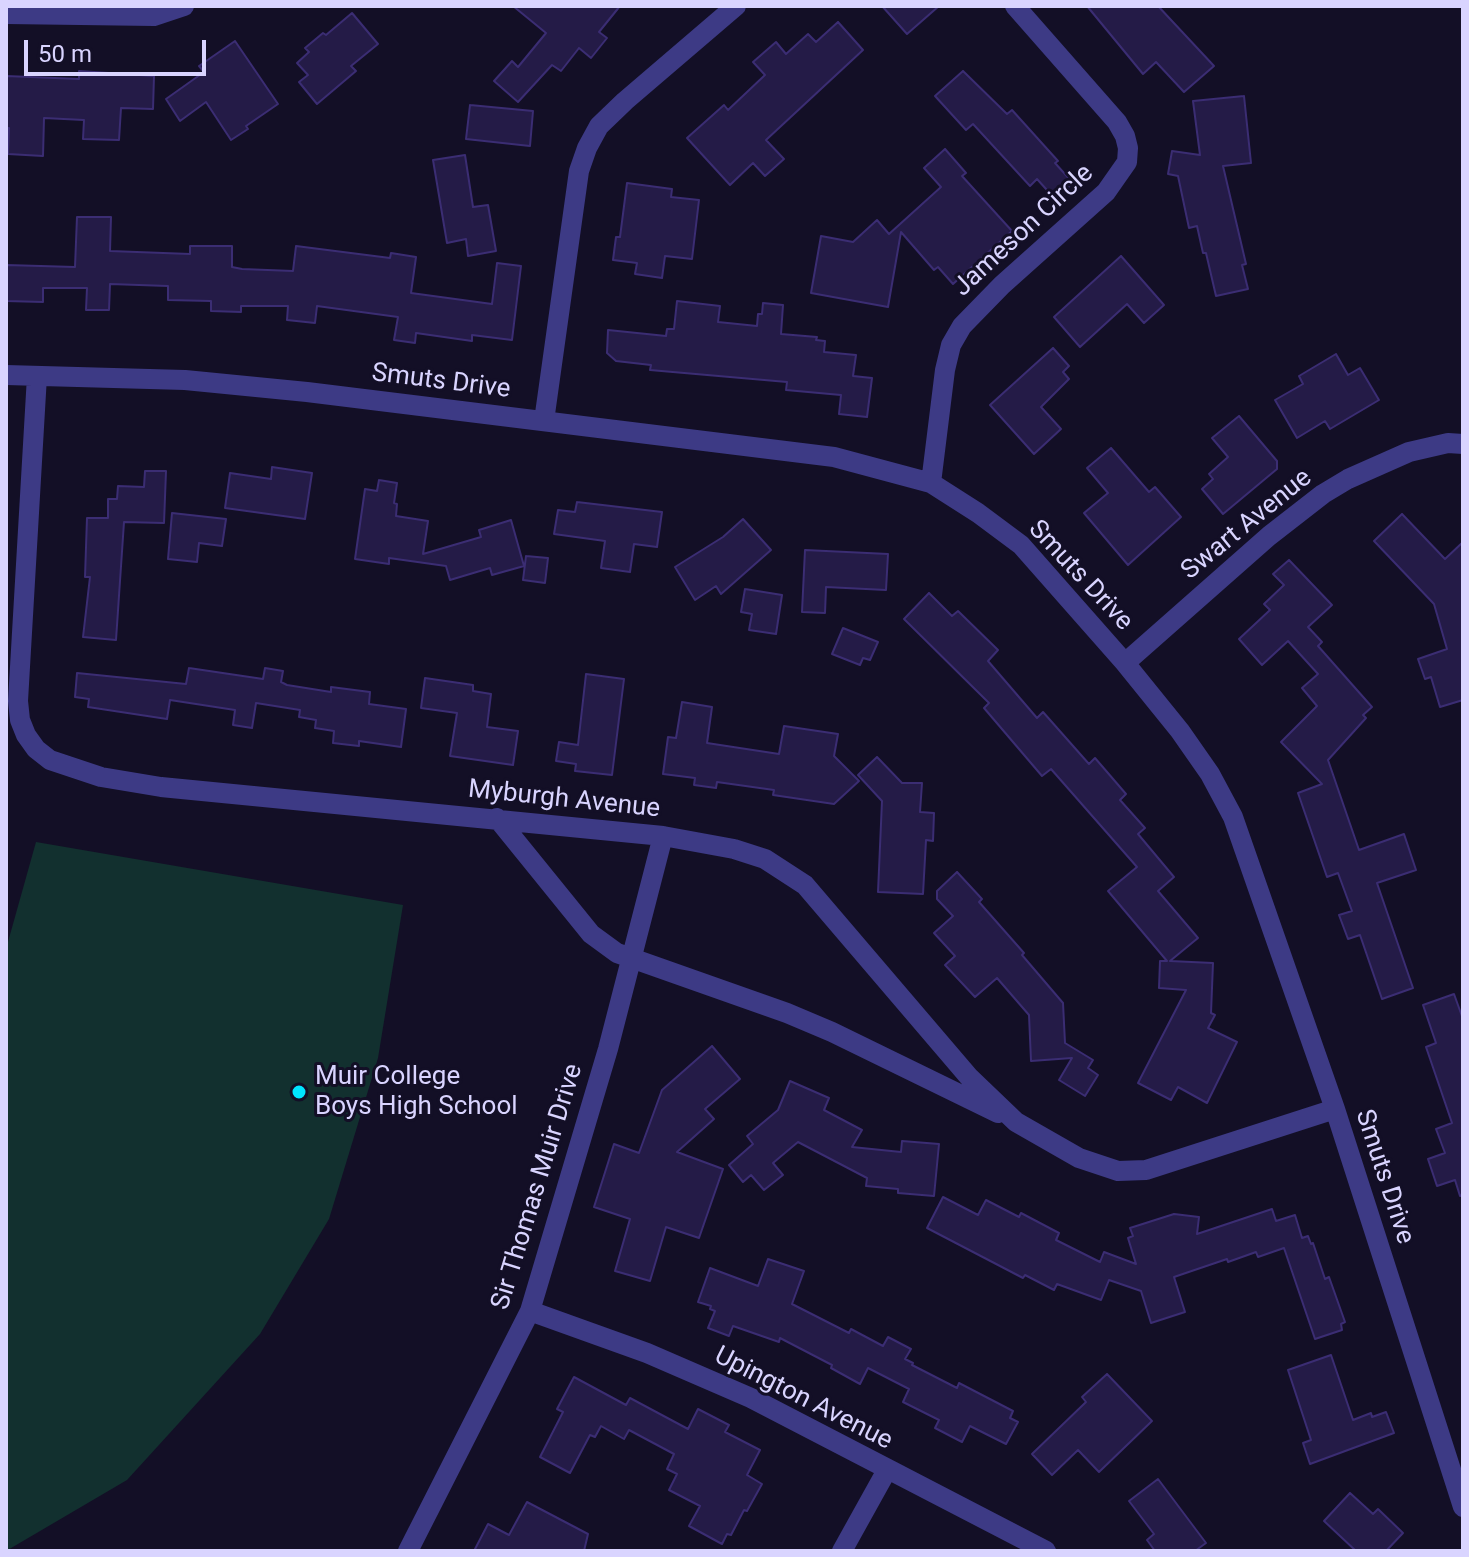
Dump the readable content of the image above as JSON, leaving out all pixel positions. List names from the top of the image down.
{
  "streets": {
    "street": [
      "Jameson Circle",
      "Smuts Drive",
      "Swart Avenue",
      "Myburgh Avenue",
      "Sir Thomas Muir Drive",
      "Upington Avenue"
    ]
  },
  "crossings": [
    ["Jameson Circle", "Smuts Drive"],
    ["Smuts Drive", "Swart Avenue"],
    ["Smuts Drive", "Myburgh Avenue"],
    ["Myburgh Avenue", "Sir Thomas Muir Drive"],
    ["Sir Thomas Muir Drive", "Upington Avenue"]
  ],
  "places": ["Muir College Boys High School"],
  "scale_bar": "50 m"
}
